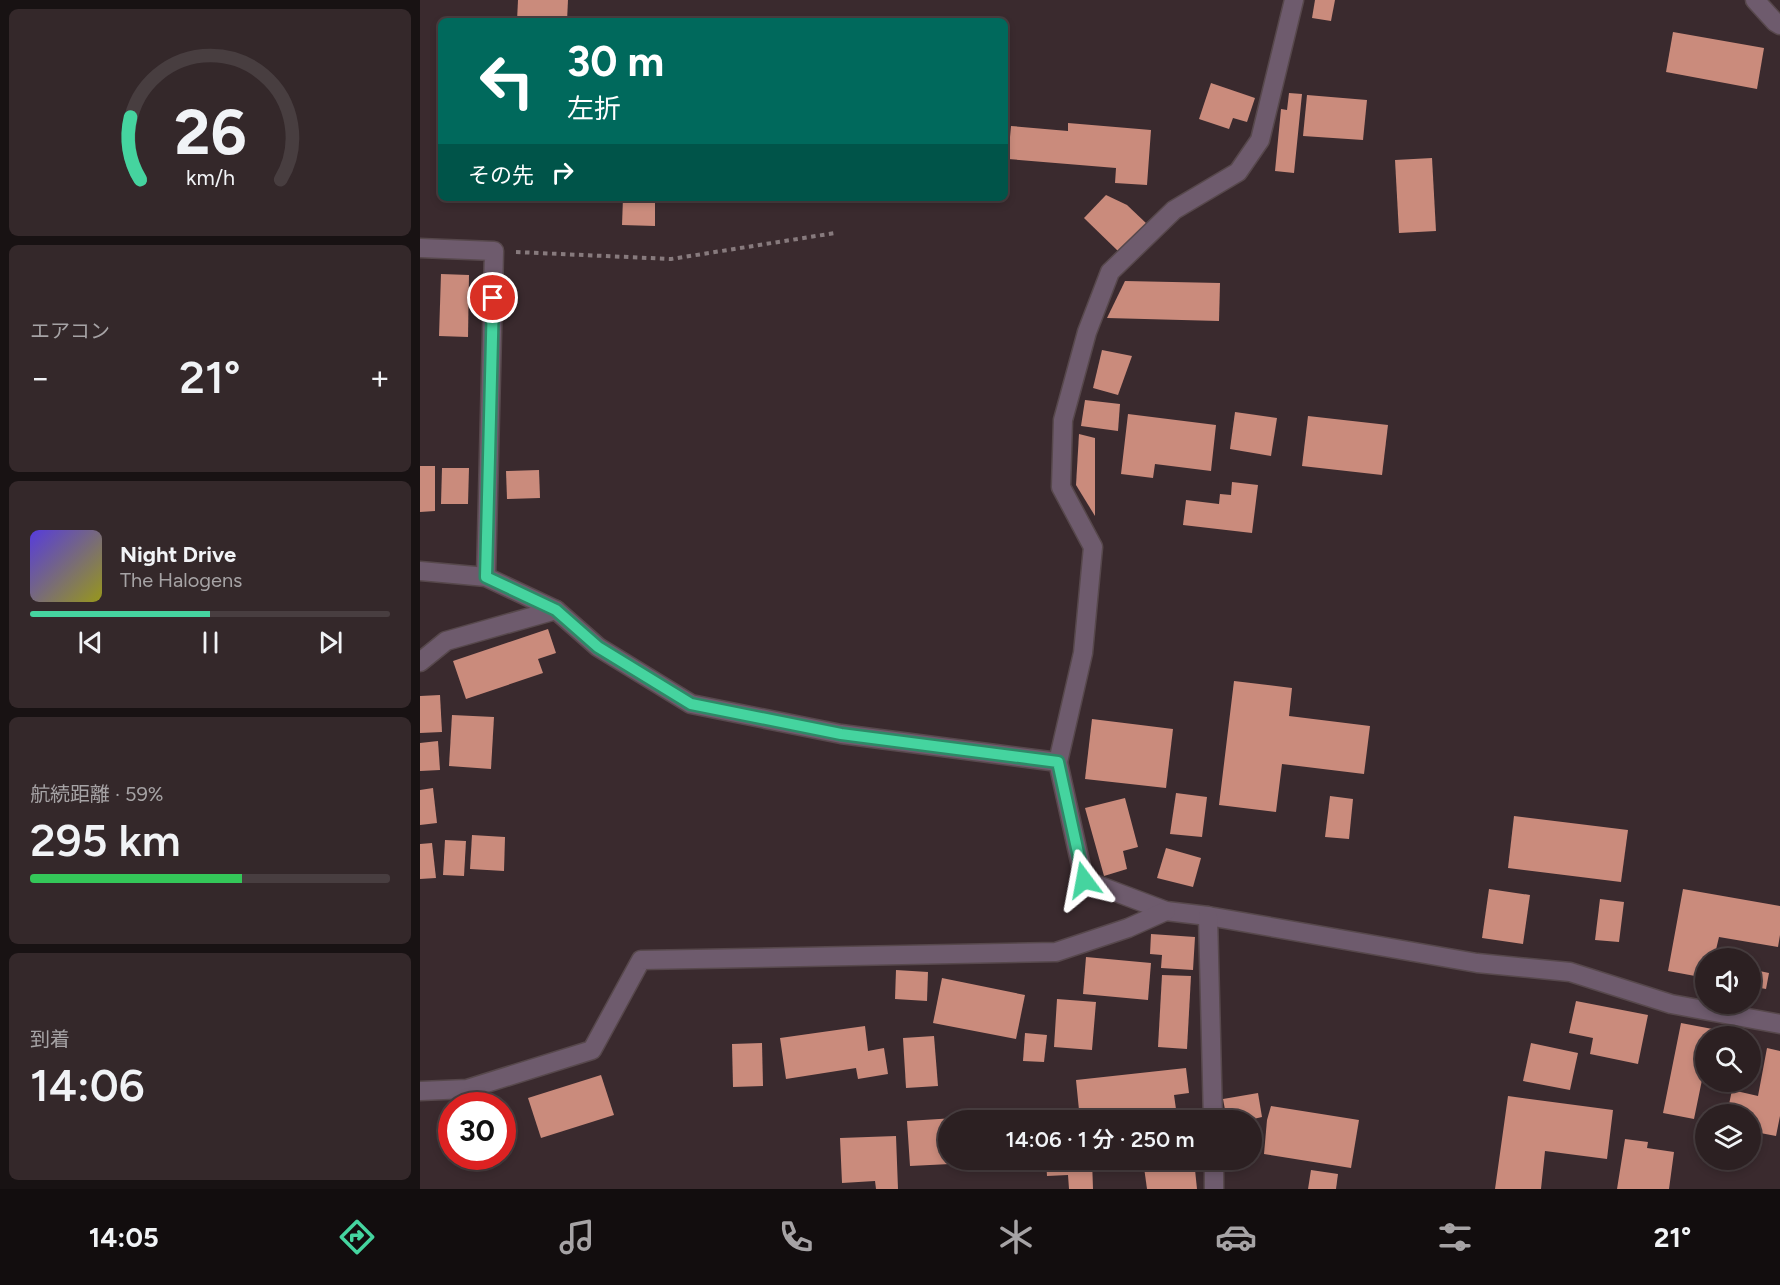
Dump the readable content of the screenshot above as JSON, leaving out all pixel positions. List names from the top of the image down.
{
  "page": {
    "turn": ["30 m", "左折"],
    "then": "その先",
    "tile": [
      "エアコン",
      ["航続距離 · 59%", "295 km"],
      ["到着", "14:06"]
    ],
    "heat": ["−", "21°", "+"],
    "song": ["Night Drive", "The Halogens"],
    "limit": "30",
    "trip": "14:06 · 1 分 · 250 m",
    "tabs": ["14:05", "21°"],
    "gauge": ["26", "km/h"]
  }
}
